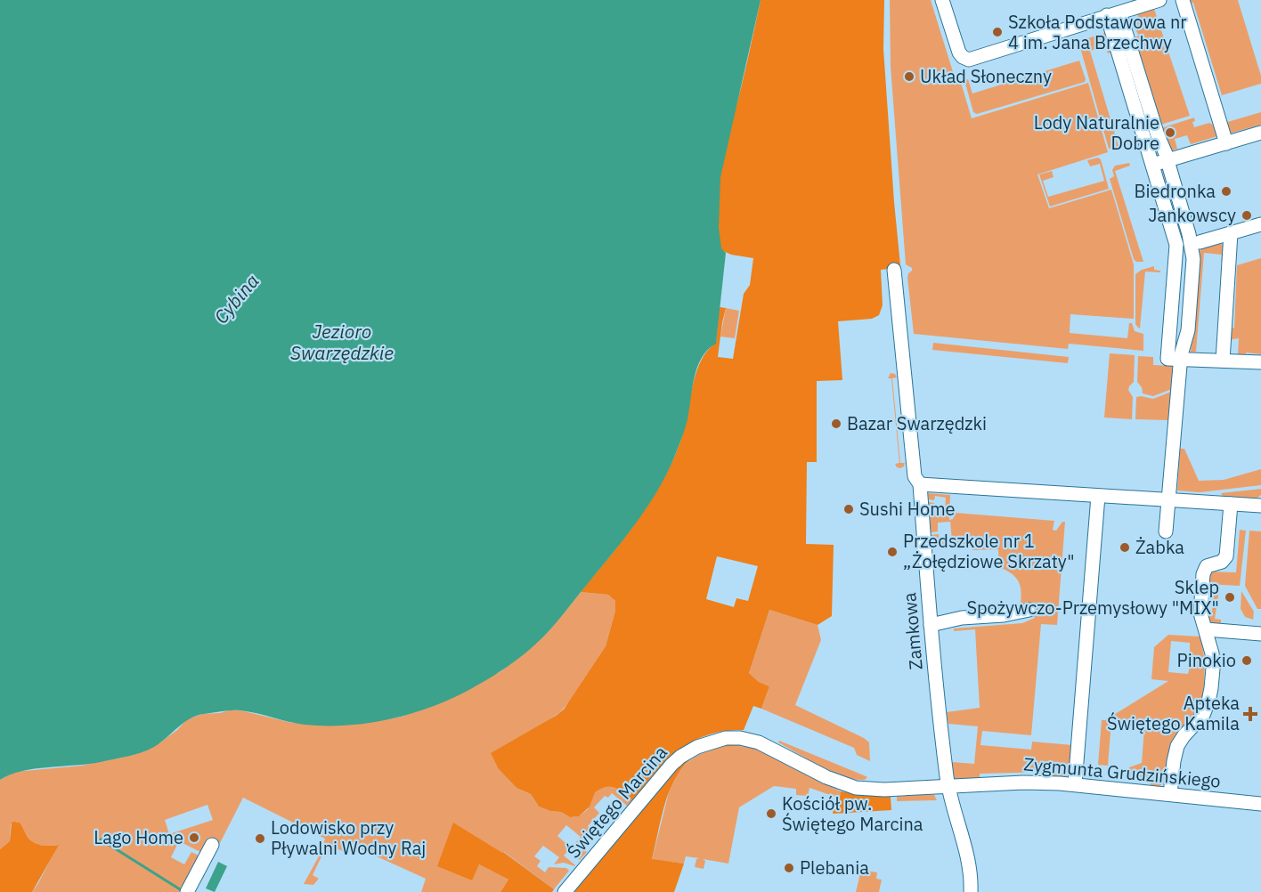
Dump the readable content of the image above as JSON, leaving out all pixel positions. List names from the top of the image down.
{
  "streets": {
    "street": ["Zamkowa", "Zygmunta Grudzińskiego", "Świętego Marcina"]
  },
  "crossings": [
    ["Zamkowa", "Zygmunta Grudzińskiego"],
    ["Zamkowa", "Świętego Marcina"],
    ["Zygmunta Grudzińskiego", "Świętego Marcina"]
  ],
  "water": ["Cybina", "Jezioro Swarzędzkie"],
  "places": {
    "other": [
      "Szkoła Podstawowa nr 4 im. Jana Brzechwy",
      "Układ Słoneczny",
      "Lody Naturalnie Dobre",
      "Biedronka",
      "Jankowscy",
      "Bazar Swarzędzki",
      "Sushi Home",
      "Żabka",
      "Przedszkole nr 1 „Żołędziowe Skrzaty\"",
      "Sklep Spożywczo-Przemysłowy \"MIX\"",
      "Pinokio",
      "Kościół pw. Świętego Marcina",
      "Lago Home",
      "Lodowisko przy Pływalni Wodny Raj",
      "Plebania"
    ],
    "health": ["Apteka Świętego Kamila"]
  }
}
